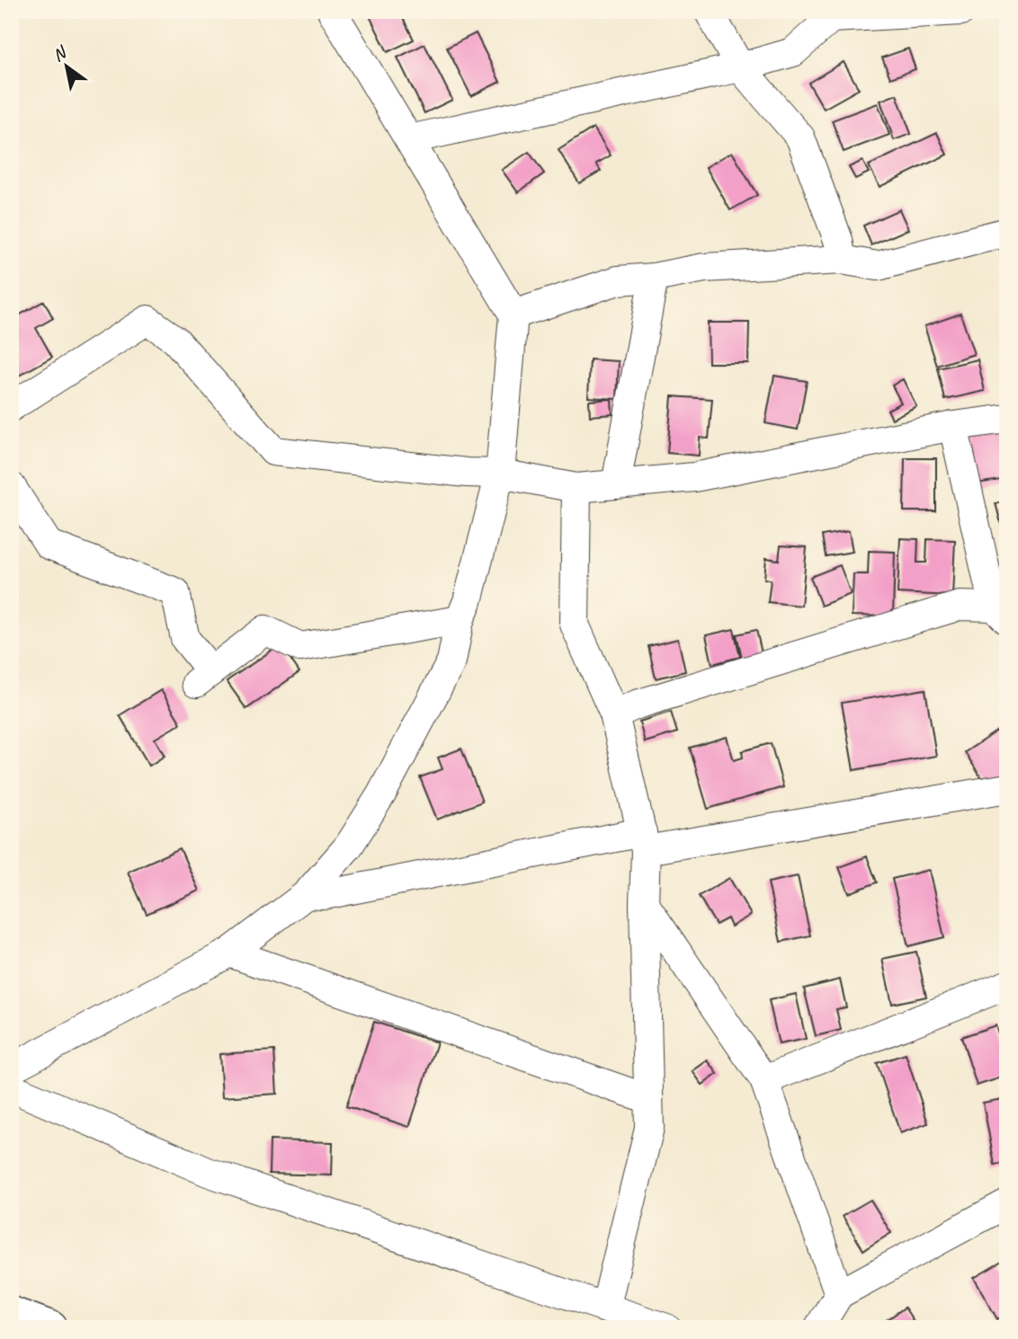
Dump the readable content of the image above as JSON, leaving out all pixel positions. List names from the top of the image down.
{
  "north": "top left"
}
